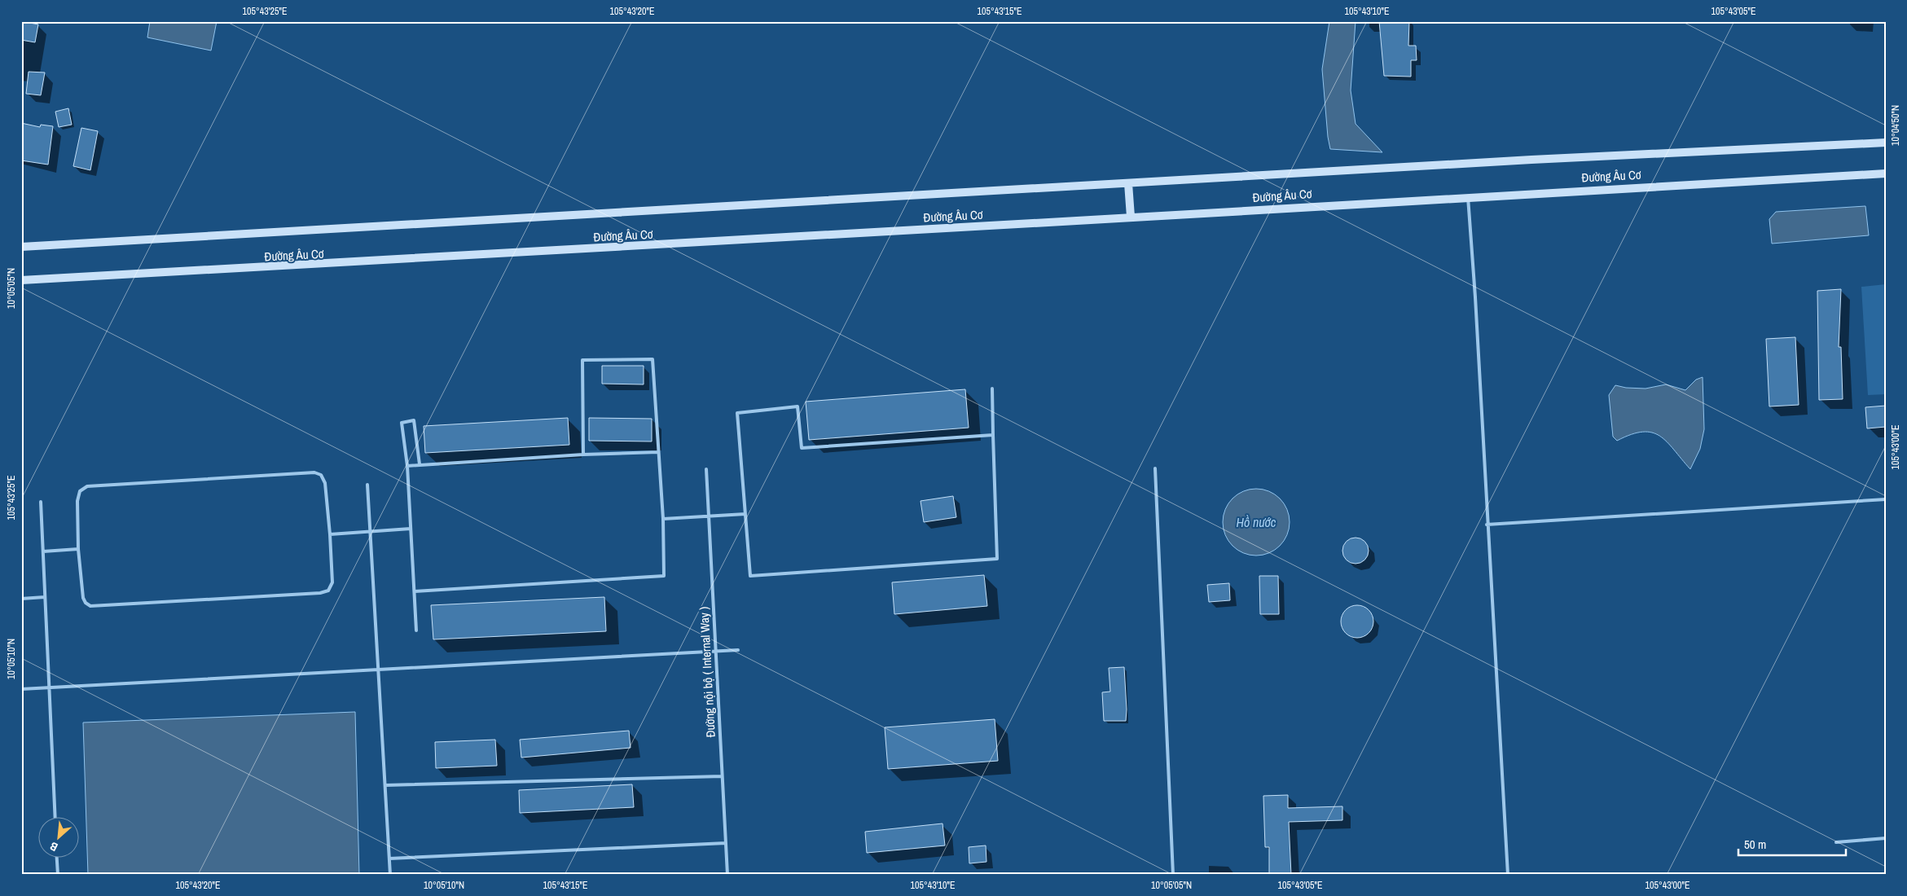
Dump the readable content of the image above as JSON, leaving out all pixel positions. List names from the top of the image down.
{
  "streets": {
    "street": ["Đường Âu Cơ"],
    "lane": ["Đường nội bộ ( Internal Way )"]
  },
  "water": ["Hồ nước"],
  "scale_bar": "50 m",
  "north": "bottom left",
  "coordinates": [
    "105°43'25\"E",
    "105°43'20\"E",
    "105°43'15\"E",
    "105°43'10\"E",
    "105°43'05\"E",
    "10°04'50\"N",
    "10°05'05\"N",
    "105°43'00\"E",
    "10°05'10\"N"
  ]
}
